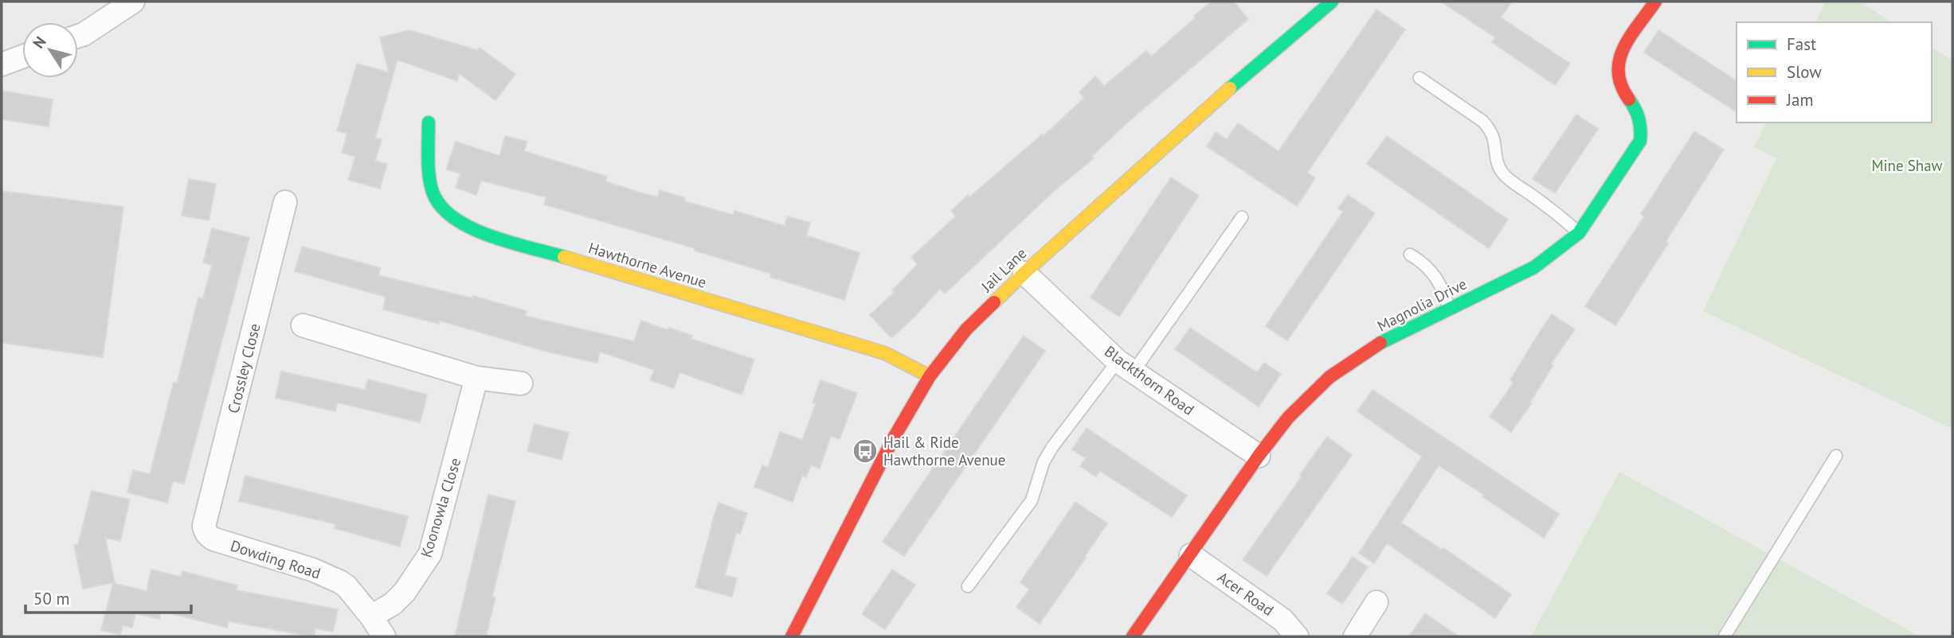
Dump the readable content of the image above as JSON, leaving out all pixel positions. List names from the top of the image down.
{
  "streets": {
    "street": [
      "Hawthorne Avenue",
      "Jail Lane",
      "Magnolia Drive",
      "Crossley Close",
      "Blackthorn Road",
      "Koonowla Close",
      "Dowding Road",
      "Acer Road"
    ]
  },
  "crossings": [
    ["Hawthorne Avenue", "Jail Lane"],
    ["Jail Lane", "Blackthorn Road"],
    ["Magnolia Drive", "Blackthorn Road"],
    ["Magnolia Drive", "Acer Road"],
    ["Crossley Close", "Dowding Road"],
    ["Koonowla Close", "Dowding Road"]
  ],
  "parks": ["Mine Shaw"],
  "places": {
    "bus stop": ["Hail & Ride Hawthorne Avenue"]
  },
  "legend": ["Fast", "Slow", "Jam"],
  "scale_bar": "50 m",
  "north": "top left"
}
